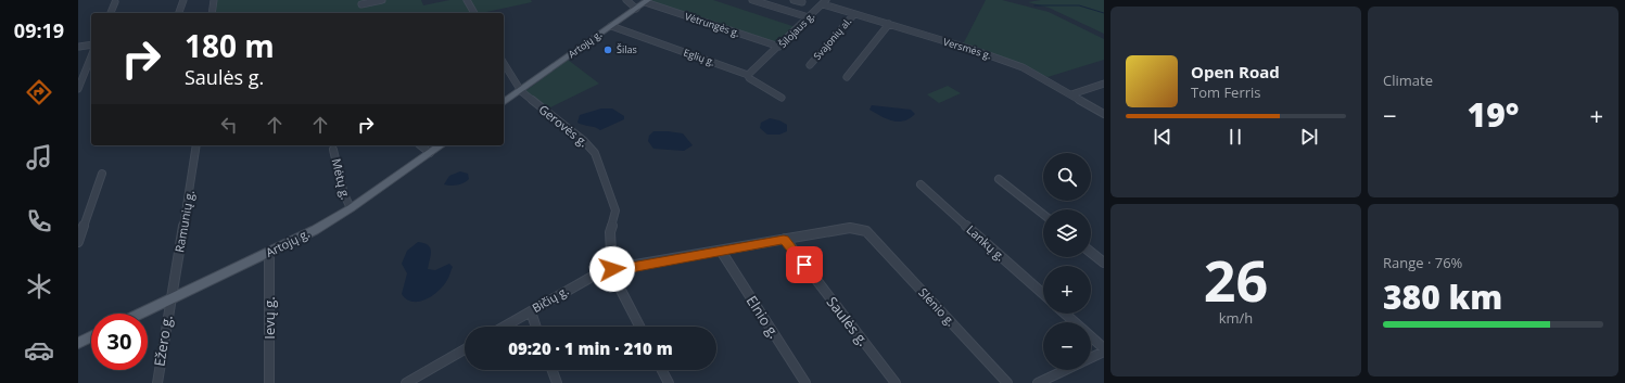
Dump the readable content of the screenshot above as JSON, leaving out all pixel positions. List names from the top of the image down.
{
  "streets": {
    "main road": ["Artojų g."],
    "street": [
      "Vėtrungės g.",
      "Šilojaus g.",
      "Svajonių al.",
      "Versmės g.",
      "Eglių g.",
      "Gerovės g.",
      "Mėtų g.",
      "Ramunių g.",
      "Lankų g.",
      "Bičių g.",
      "Slėnio g.",
      "Elnio g.",
      "Ievų g.",
      "Saulės g.",
      "Ežero g."
    ]
  },
  "crossings": [
    ["Vėtrungės g.", "Šilojaus g."],
    ["Vėtrungės g.", "Artojų g."],
    ["Šilojaus g.", "Versmės g."],
    ["Šilojaus g.", "Eglių g."],
    ["Svajonių al.", "Versmės g."],
    ["Artojų g.", "Eglių g."],
    ["Artojų g.", "Gerovės g."],
    ["Artojų g.", "Mėtų g."],
    ["Artojų g.", "Ramunių g."],
    ["Artojų g.", "Ievų g."],
    ["Artojų g.", "Ežero g."],
    ["Gerovės g.", "Bičių g."],
    ["Ramunių g.", "Ežero g."],
    ["Slėnio g.", "Saulės g."]
  ],
  "places": ["Šilas"],
  "page": {
    "tabs": "09:19",
    "tile": [
      "Climate",
      ["26", "km/h"],
      ["Range · 76%", "380 km"]
    ],
    "turn": ["180 m", "Saulės g."],
    "song": ["Open Road", "Tom Ferris"],
    "heat": ["−", "19°", "+"],
    "map_buttons": ["+", "−"],
    "limit": "30",
    "trip": "09:20 · 1 min · 210 m"
  }
}
